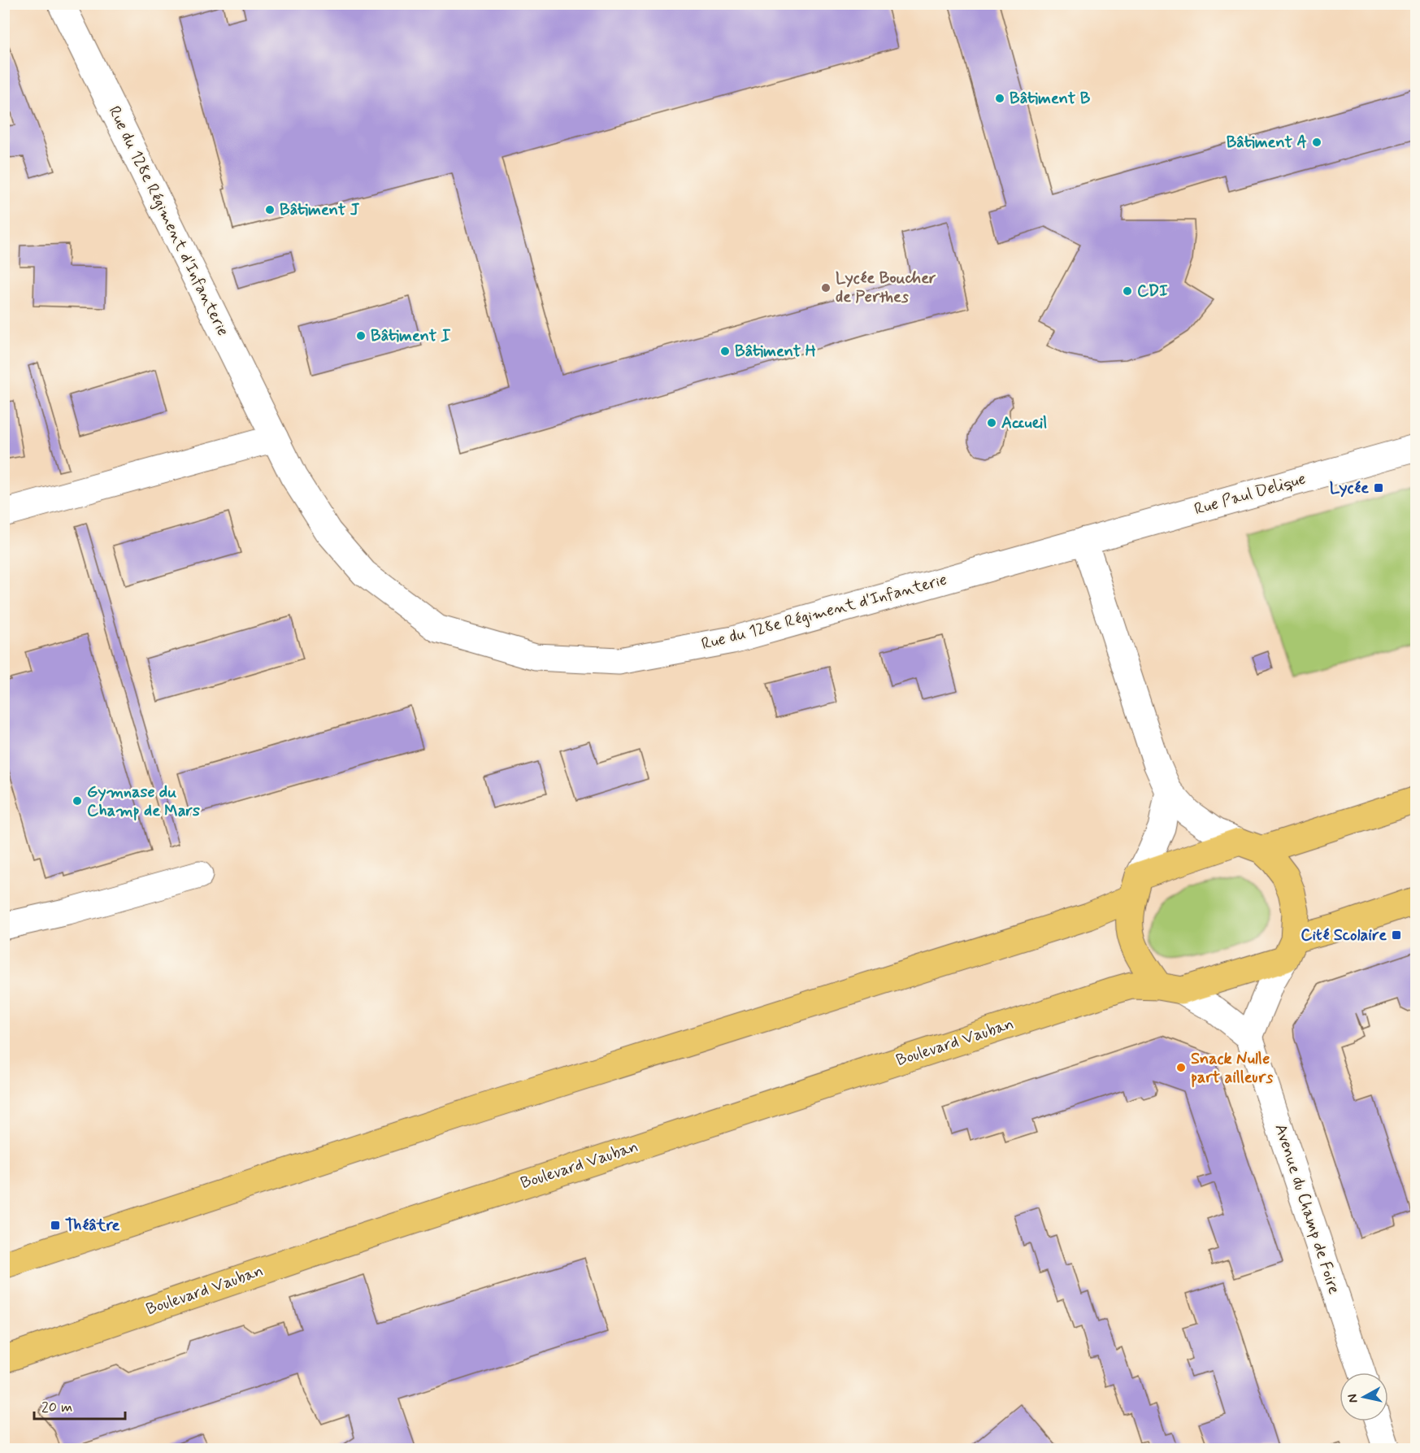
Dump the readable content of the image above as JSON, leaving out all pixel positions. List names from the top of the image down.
{
  "streets": {
    "main road": ["Boulevard Vauban"],
    "street": ["Rue du 128e Régiment d'Infanterie", "Rue Paul Delique", "Avenue du Champ de Foire"]
  },
  "crossings": [
    ["Rue du 128e Régiment d'Infanterie", "Rue Paul Delique"]
  ],
  "places": {
    "other": [
      "Bâtiment B",
      "Bâtiment A",
      "Bâtiment J",
      "Lycée Boucher de Perthes",
      "CDI",
      "Bâtiment I",
      "Bâtiment H",
      "Accueil",
      "Gymnase du Champ de Mars",
      "Snack Nulle part ailleurs"
    ],
    "transit": ["Lycée", "Cité Scolaire", "Théâtre"]
  },
  "scale_bar": "20 m",
  "north": "left"
}
